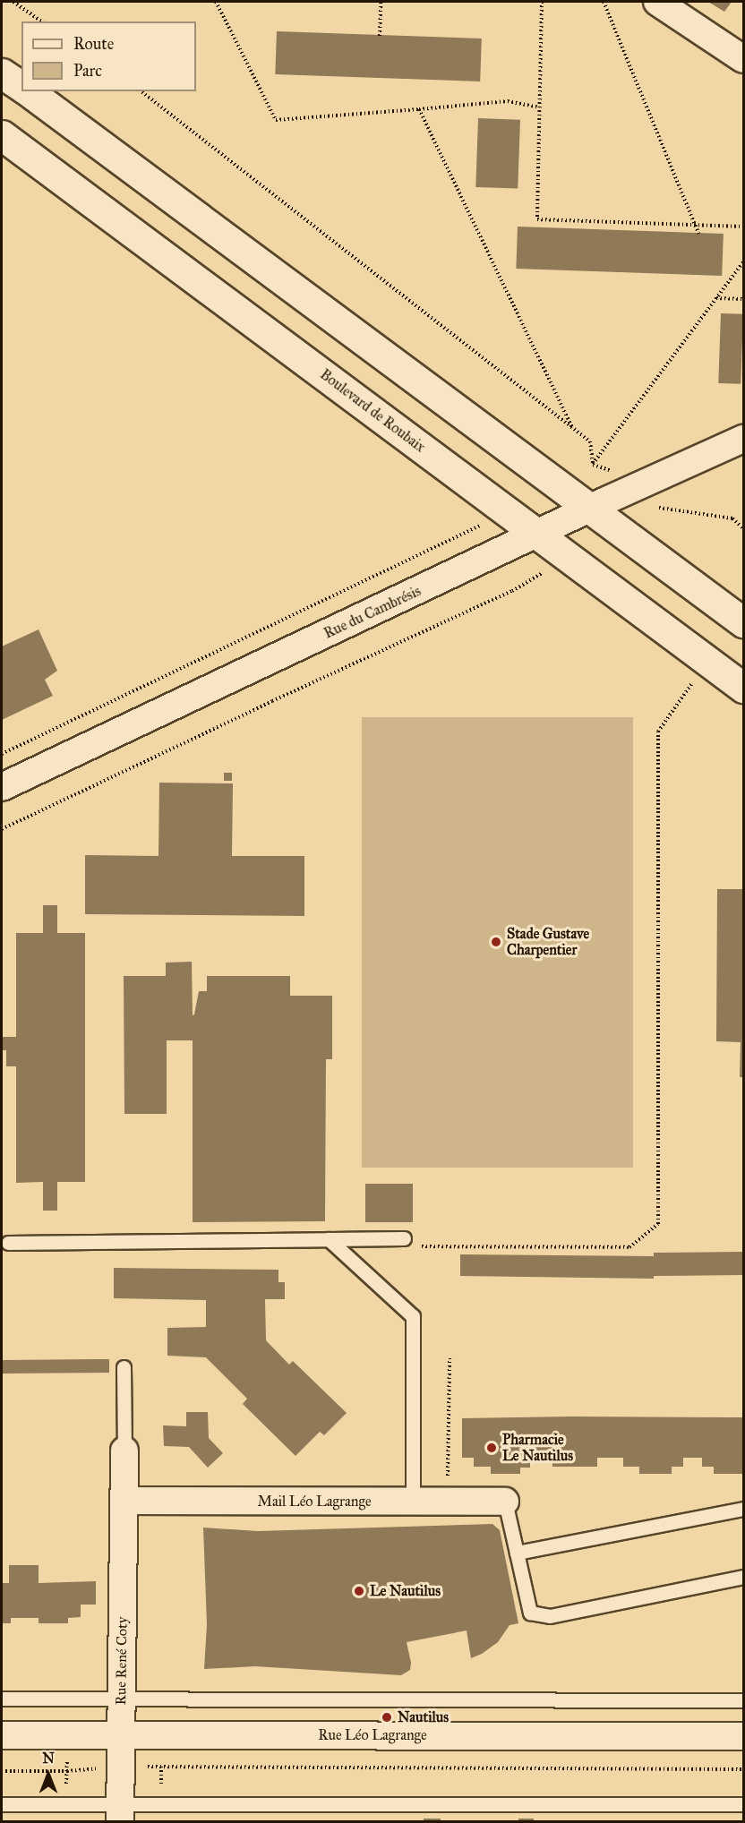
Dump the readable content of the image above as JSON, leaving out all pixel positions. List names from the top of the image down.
{
  "streets": {
    "main road": ["Boulevard de Roubaix"],
    "street": [
      "Rue du Cambrésis",
      "Mail Léo Lagrange",
      "Rue René Coty",
      "Rue Léo Lagrange"
    ]
  },
  "crossings": [
    ["Boulevard de Roubaix", "Rue du Cambrésis"],
    ["Mail Léo Lagrange", "Rue René Coty"],
    ["Rue René Coty", "Rue Léo Lagrange"]
  ],
  "places": [
    "Stade Gustave Charpentier",
    "Pharmacie Le Nautilus",
    "Le Nautilus",
    "Nautilus"
  ],
  "legend": ["Route", "Parc"],
  "north": "top"
}
